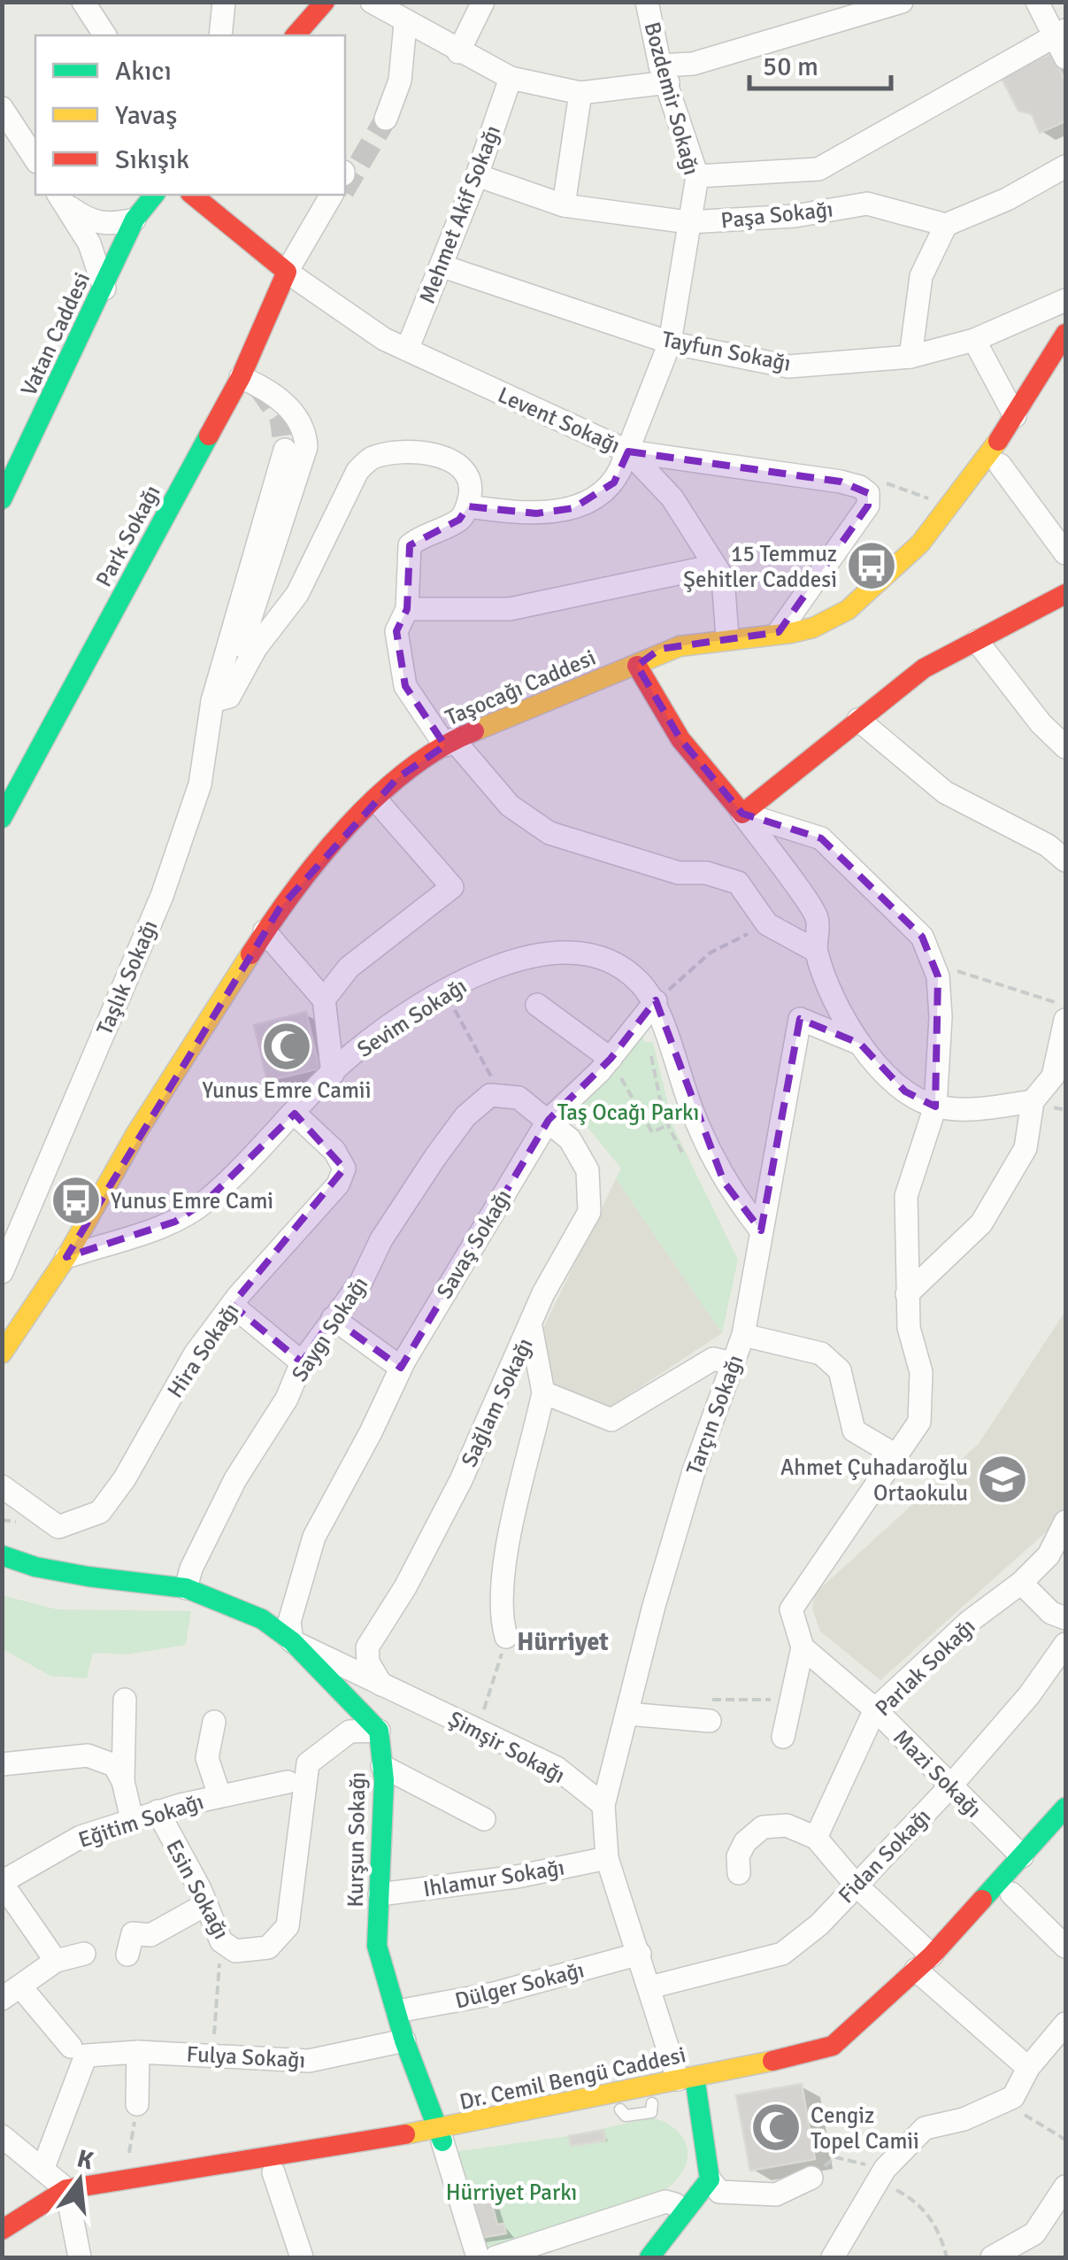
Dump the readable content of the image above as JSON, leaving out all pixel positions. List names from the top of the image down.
{
  "streets": {
    "street": [
      "Bozdemir Sokağı",
      "Mehmet Akif Sokağı",
      "Paşa Sokağı",
      "Vatan Caddesi",
      "Tayfun Sokağı",
      "Levent Sokağı",
      "Park Sokağı",
      "Taşocağı Caddesi",
      "Taşlık Sokağı",
      "Sevim Sokağı",
      "Savaş Sokağı",
      "Saygı Sokağı",
      "Hira Sokağı",
      "Sağlam Sokağı",
      "Tarçın Sokağı",
      "Parlak Sokağı",
      "Şimşir Sokağı",
      "Mazi Sokağı",
      "Eğitim Sokağı",
      "Kurşun Sokağı",
      "Fidan Sokağı",
      "Ihlamur Sokağı",
      "Esin Sokağı",
      "Dülger Sokağı",
      "Fulya Sokağı",
      "Dr. Cemil Bengü Caddesi"
    ]
  },
  "crossings": [
    ["Bozdemir Sokağı", "Paşa Sokağı"],
    ["Bozdemir Sokağı", "Tayfun Sokağı"],
    ["Bozdemir Sokağı", "Levent Sokağı"],
    ["Mehmet Akif Sokağı", "Paşa Sokağı"],
    ["Mehmet Akif Sokağı", "Tayfun Sokağı"],
    ["Mehmet Akif Sokağı", "Levent Sokağı"],
    ["Levent Sokağı", "Park Sokağı"],
    ["Park Sokağı", "Taşlık Sokağı"],
    ["Taşocağı Caddesi", "Sevim Sokağı"],
    ["Sevim Sokağı", "Savaş Sokağı"],
    ["Sevim Sokağı", "Hira Sokağı"],
    ["Sevim Sokağı", "Tarçın Sokağı"],
    ["Savaş Sokağı", "Sağlam Sokağı"],
    ["Savaş Sokağı", "Şimşir Sokağı"],
    ["Tarçın Sokağı", "Şimşir Sokağı"],
    ["Parlak Sokağı", "Mazi Sokağı"],
    ["Mazi Sokağı", "Fidan Sokağı"],
    ["Mazi Sokağı", "Dr. Cemil Bengü Caddesi"],
    ["Eğitim Sokağı", "Esin Sokağı"],
    ["Kurşun Sokağı", "Ihlamur Sokağı"],
    ["Kurşun Sokağı", "Esin Sokağı"],
    ["Kurşun Sokağı", "Dülger Sokağı"],
    ["Kurşun Sokağı", "Fulya Sokağı"],
    ["Kurşun Sokağı", "Dr. Cemil Bengü Caddesi"]
  ],
  "districts": ["Hürriyet"],
  "parks": ["Taş Ocağı Parkı", "Hürriyet Parkı"],
  "places": {
    "bus stop": ["15 Temmuz Şehitler Caddesi", "Yunus Emre Cami"],
    "mosque": ["Yunus Emre Camii", "Cengiz Topel Camii"],
    "school or university": ["Ahmet Çuhadaroğlu Ortaokulu"]
  },
  "legend": ["Akıcı", "Yavaş", "Sıkışık"],
  "scale_bar": "50 m",
  "north": "top"
}
